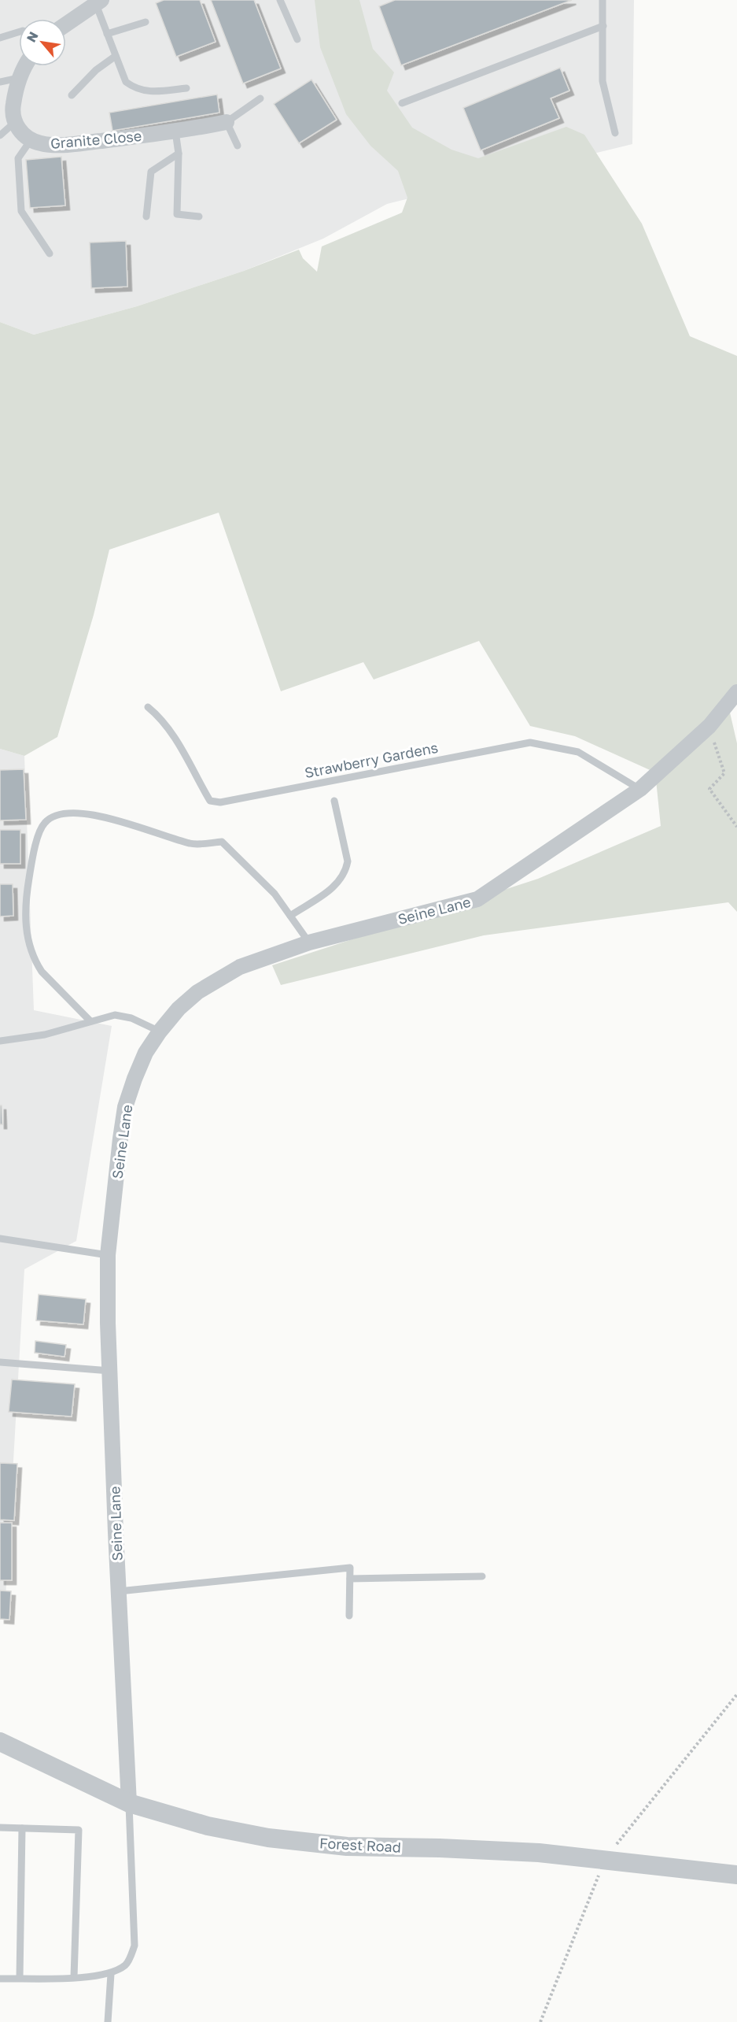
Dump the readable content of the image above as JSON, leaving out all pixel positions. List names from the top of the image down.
{
  "streets": {
    "street": ["Granite Close", "Seine Lane", "Forest Road"],
    "lane": ["Strawberry Gardens"]
  },
  "crossings": [
    ["Strawberry Gardens", "Seine Lane"],
    ["Seine Lane", "Forest Road"]
  ],
  "north": "top left"
}
